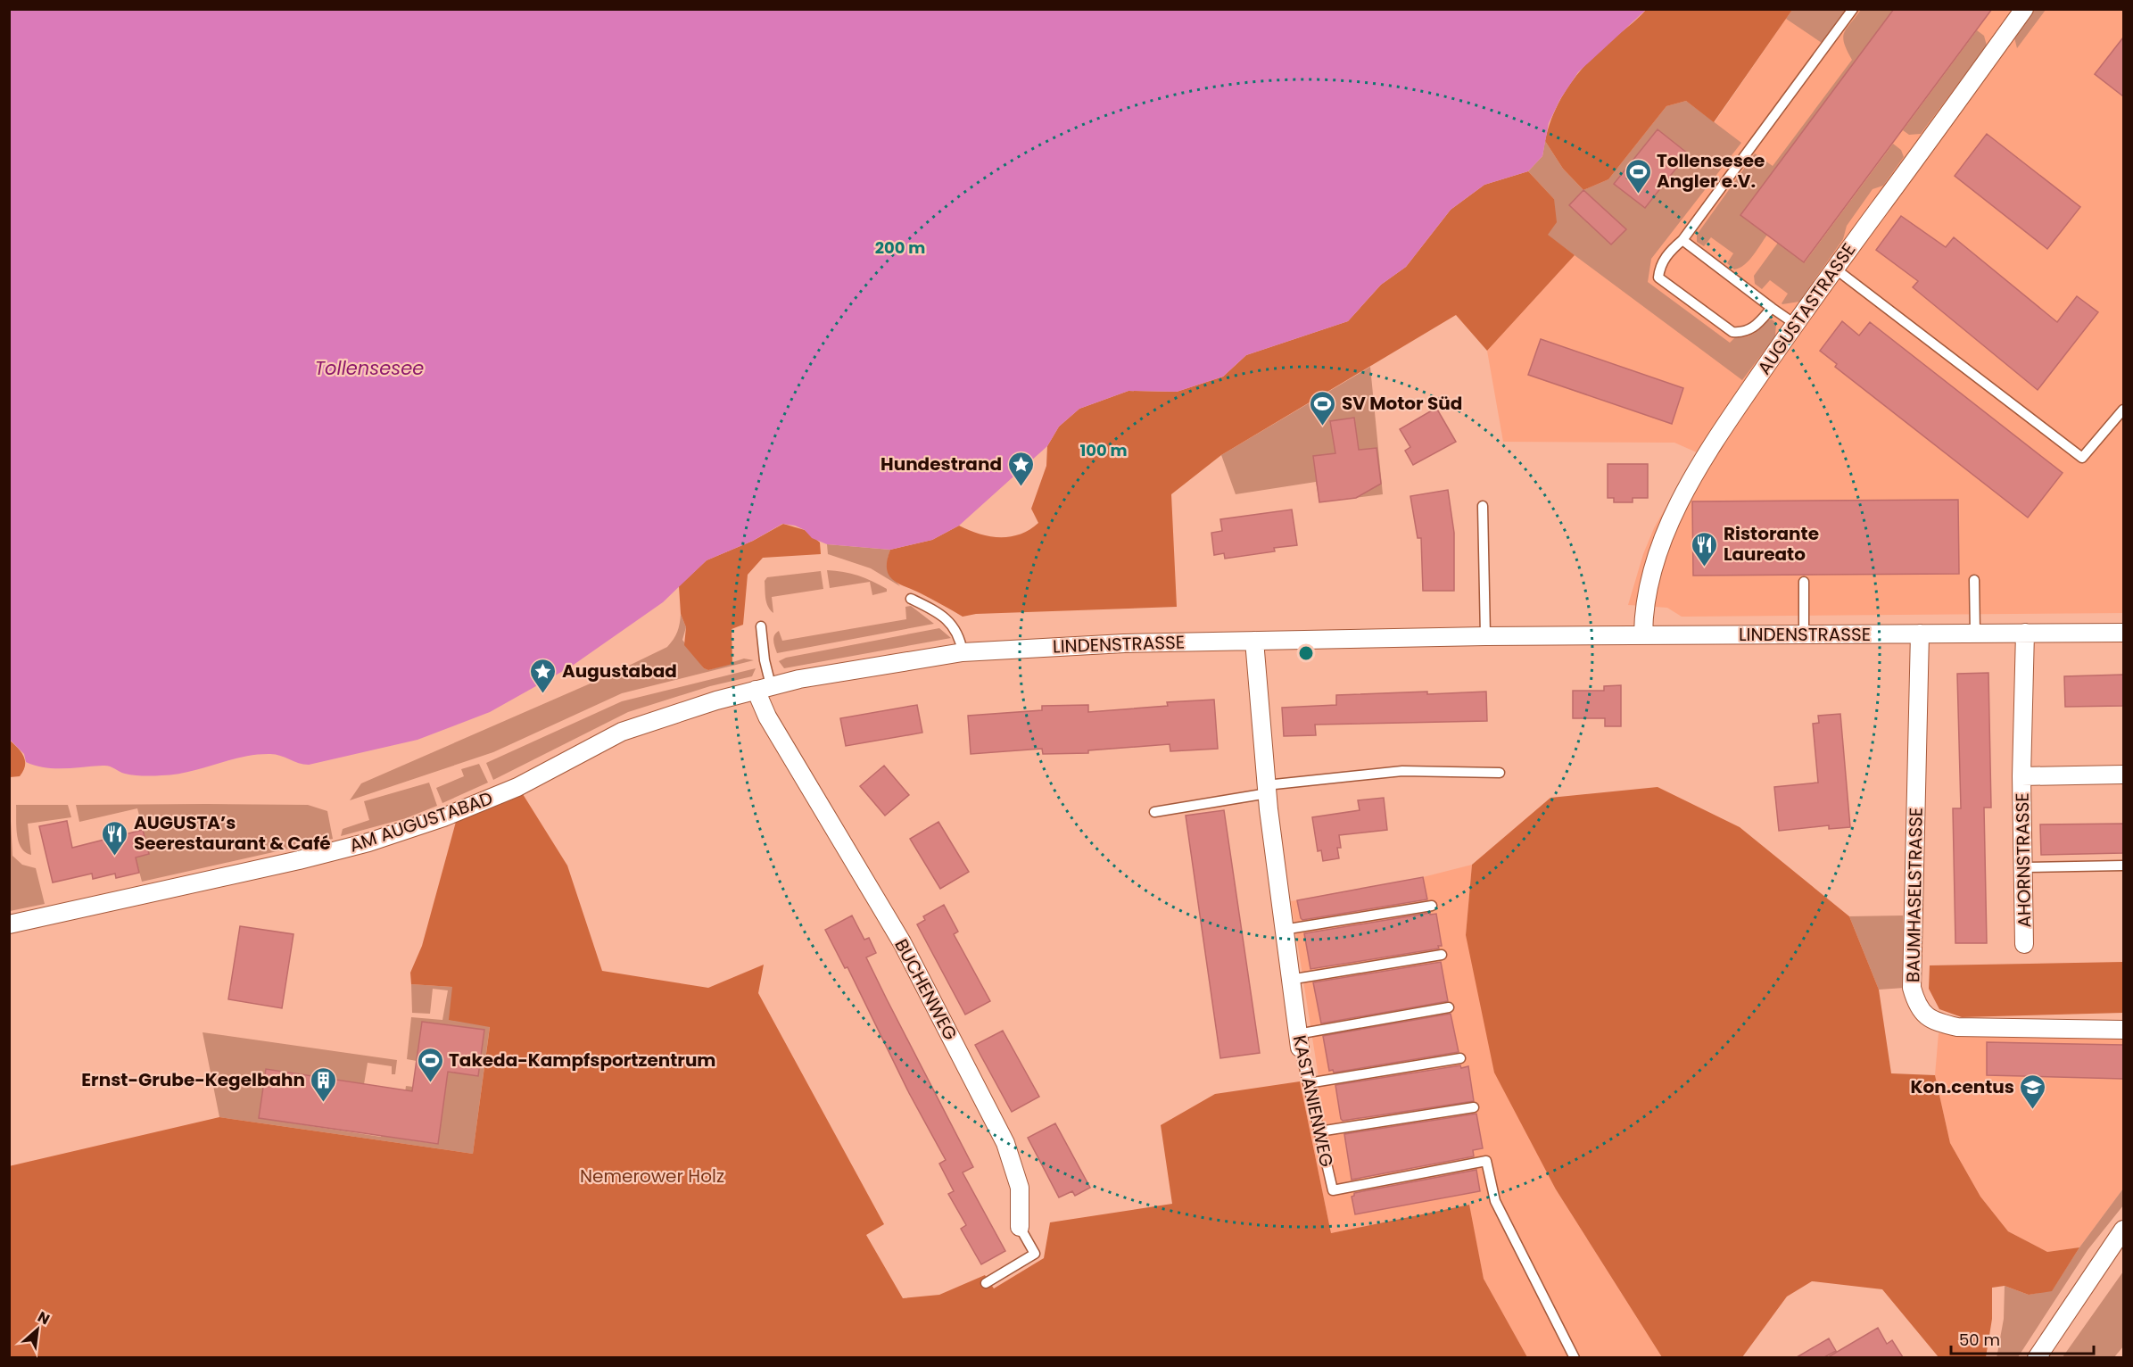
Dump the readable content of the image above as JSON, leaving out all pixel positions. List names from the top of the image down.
{
  "streets": {
    "street": [
      "AUGUSTASTRASSE",
      "LINDENSTRASSE",
      "AM AUGUSTABAD",
      "AHORNSTRASSE",
      "BAUMHASELSTRASSE",
      "BUCHENWEG",
      "KASTANIENWEG"
    ]
  },
  "crossings": [
    ["AUGUSTASTRASSE", "LINDENSTRASSE"],
    ["LINDENSTRASSE", "AM AUGUSTABAD"],
    ["LINDENSTRASSE", "AHORNSTRASSE"],
    ["LINDENSTRASSE", "BAUMHASELSTRASSE"],
    ["LINDENSTRASSE", "BUCHENWEG"],
    ["LINDENSTRASSE", "KASTANIENWEG"],
    ["AM AUGUSTABAD", "BUCHENWEG"]
  ],
  "water": ["Tollensesee"],
  "parks": ["Nemerower Holz"],
  "places": {
    "sports": ["Tollensesee Angler e.V.", "SV Motor Süd", "Takeda-Kampfsportzentrum"],
    "place": ["Hundestrand", "Augustabad"],
    "restaurant": ["Ristorante Laureato", "AUGUSTA’s Seerestaurant & Café"],
    "building": ["Ernst-Grube-Kegelbahn"],
    "school or university": ["Kon.centus"]
  },
  "scale_bar": "50 m",
  "north": "top right",
  "rings": ["200 m", "100 m"]
}
